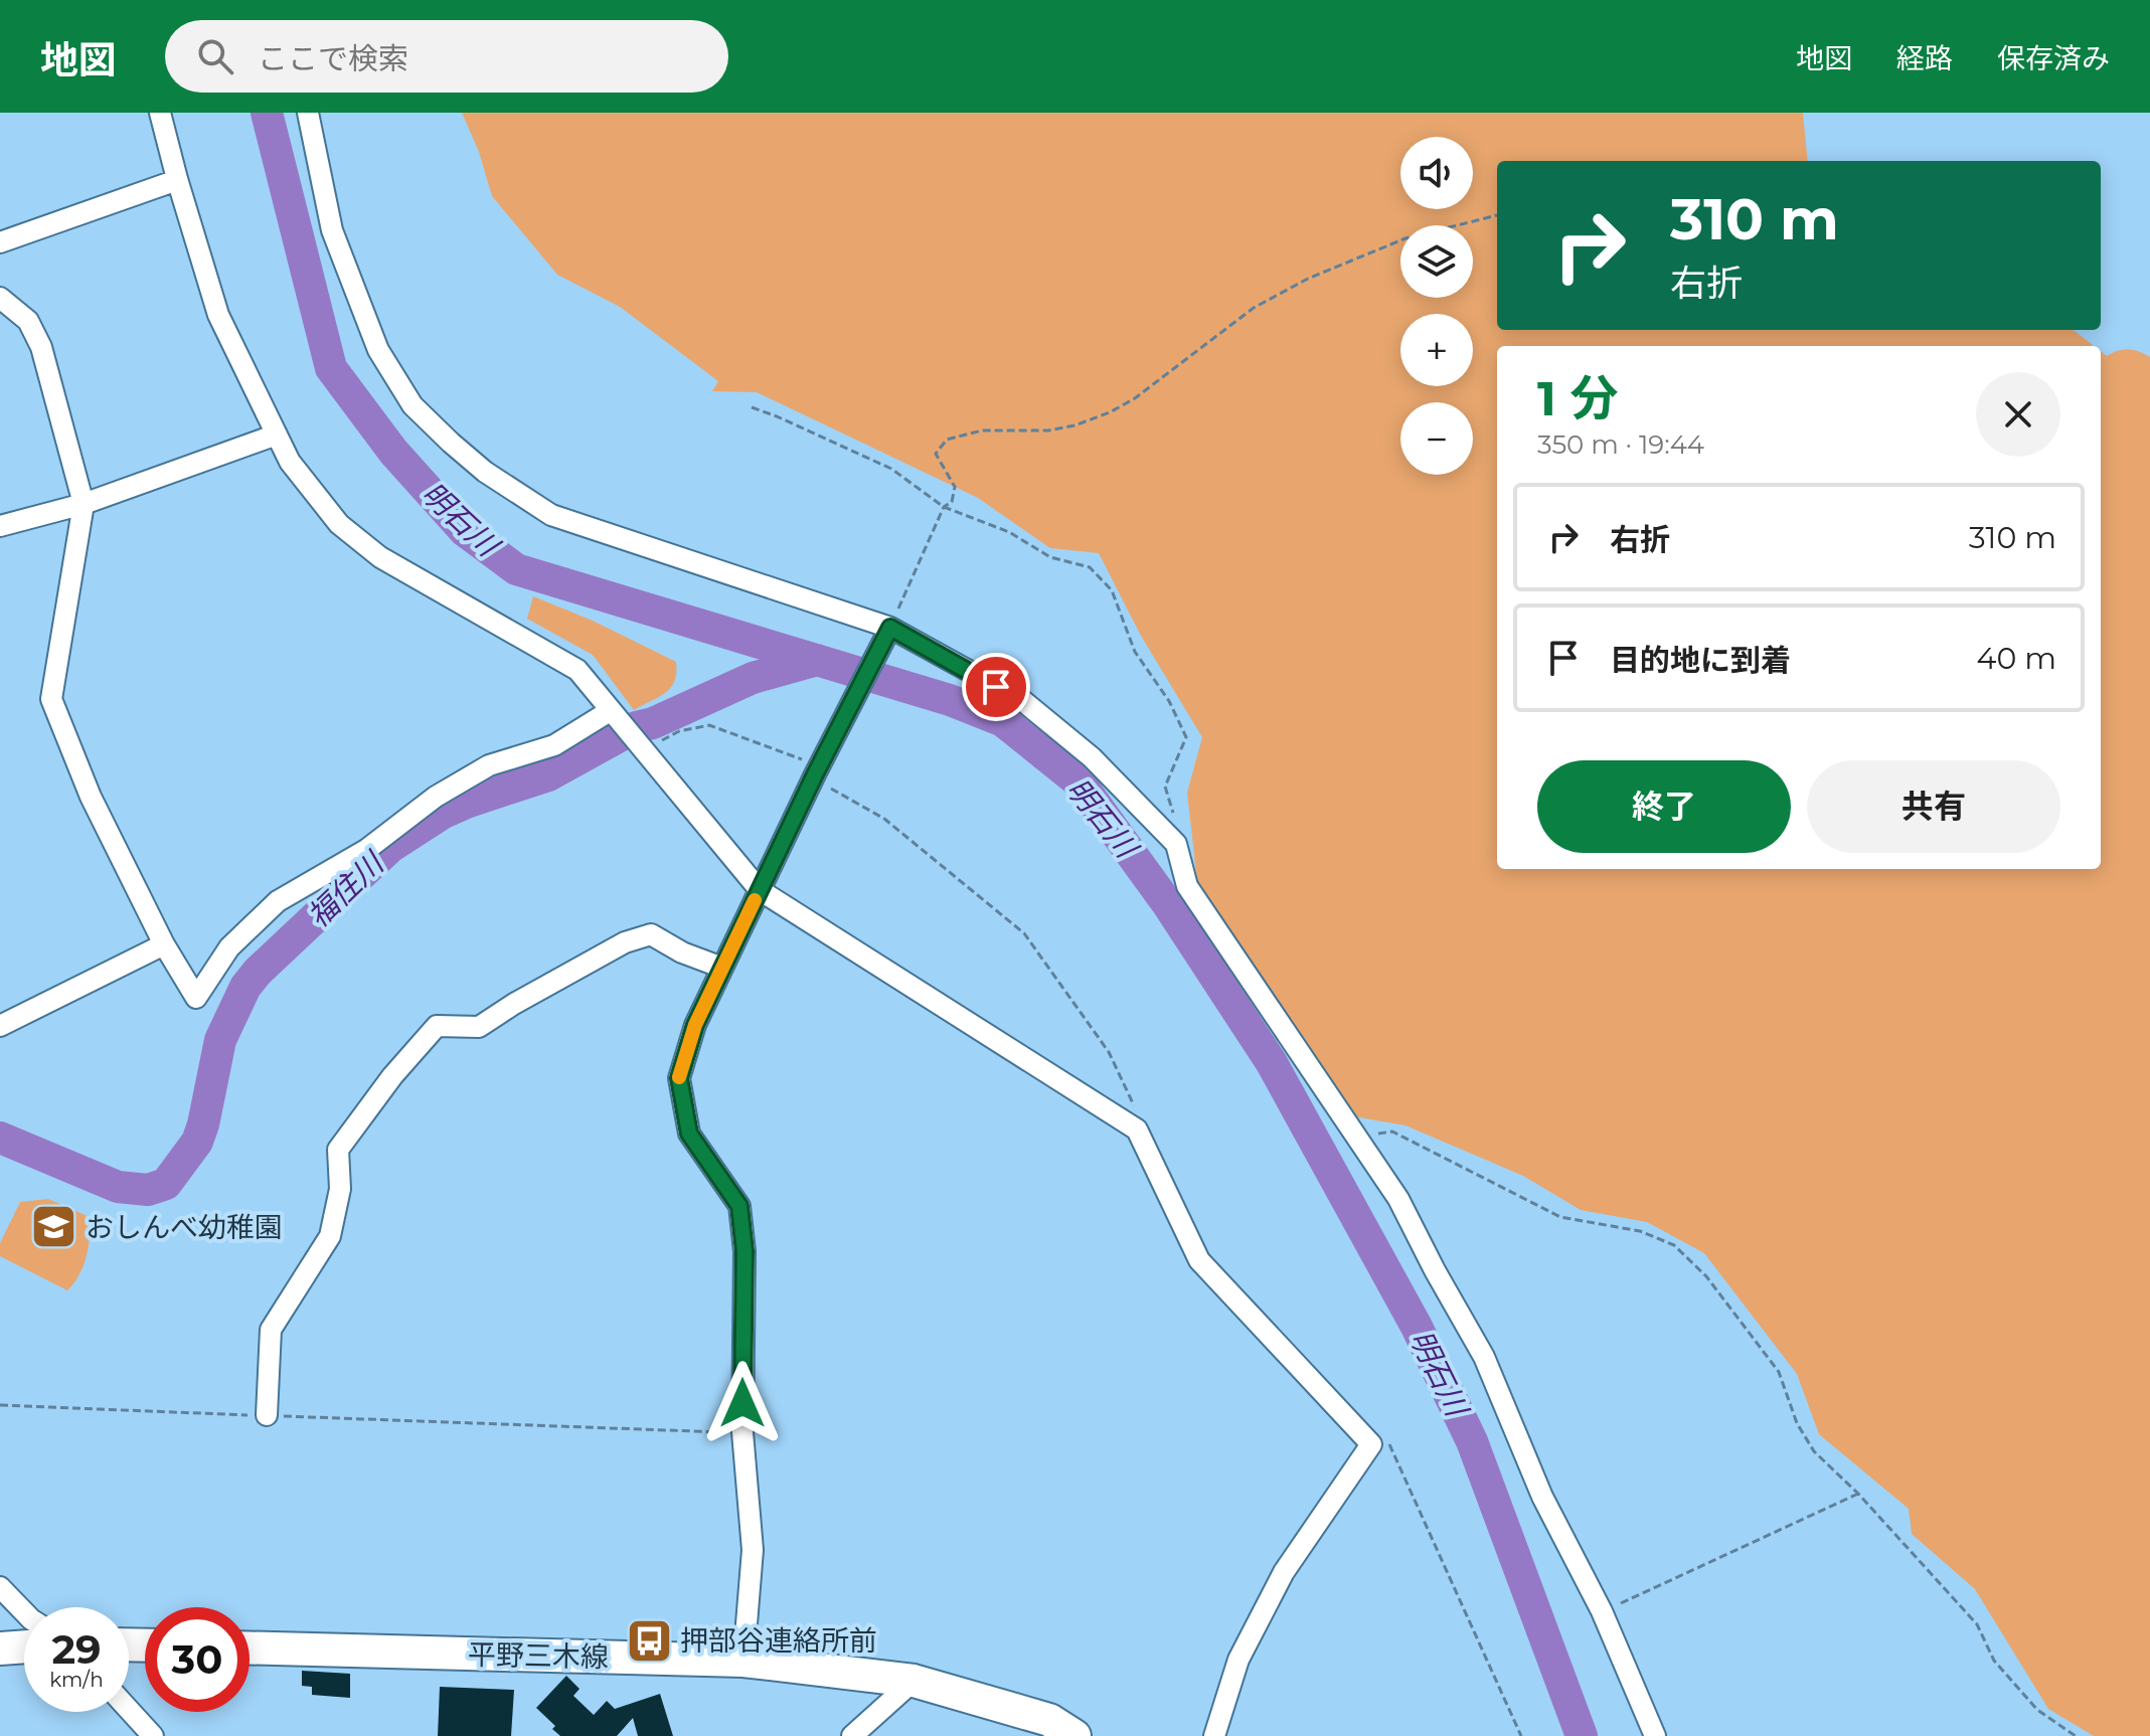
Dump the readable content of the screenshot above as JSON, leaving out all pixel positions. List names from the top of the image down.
{
  "streets": {
    "main road": ["平野三木線"]
  },
  "water": ["明石川", "福住川"],
  "places": {
    "school or university": ["おしんべ幼稚園"],
    "bus stop": ["押部谷連絡所前"]
  },
  "page": {
    "header": "地図",
    "search": "ここで検索",
    "nav": ["地図", "経路", "保存済み"],
    "map_buttons": ["+", "−"],
    "turn": ["310 m", "右折"],
    "heading": ["1 分", "350 m · 19:44"],
    "list": [
      {
        "name": "右折",
        "value": "310 m"
      },
      {
        "name": "目的地に到着",
        "value": "40 m"
      }
    ],
    "buttons": ["終了", "共有"],
    "speed": "29 km/h",
    "limit": "30"
  }
}
